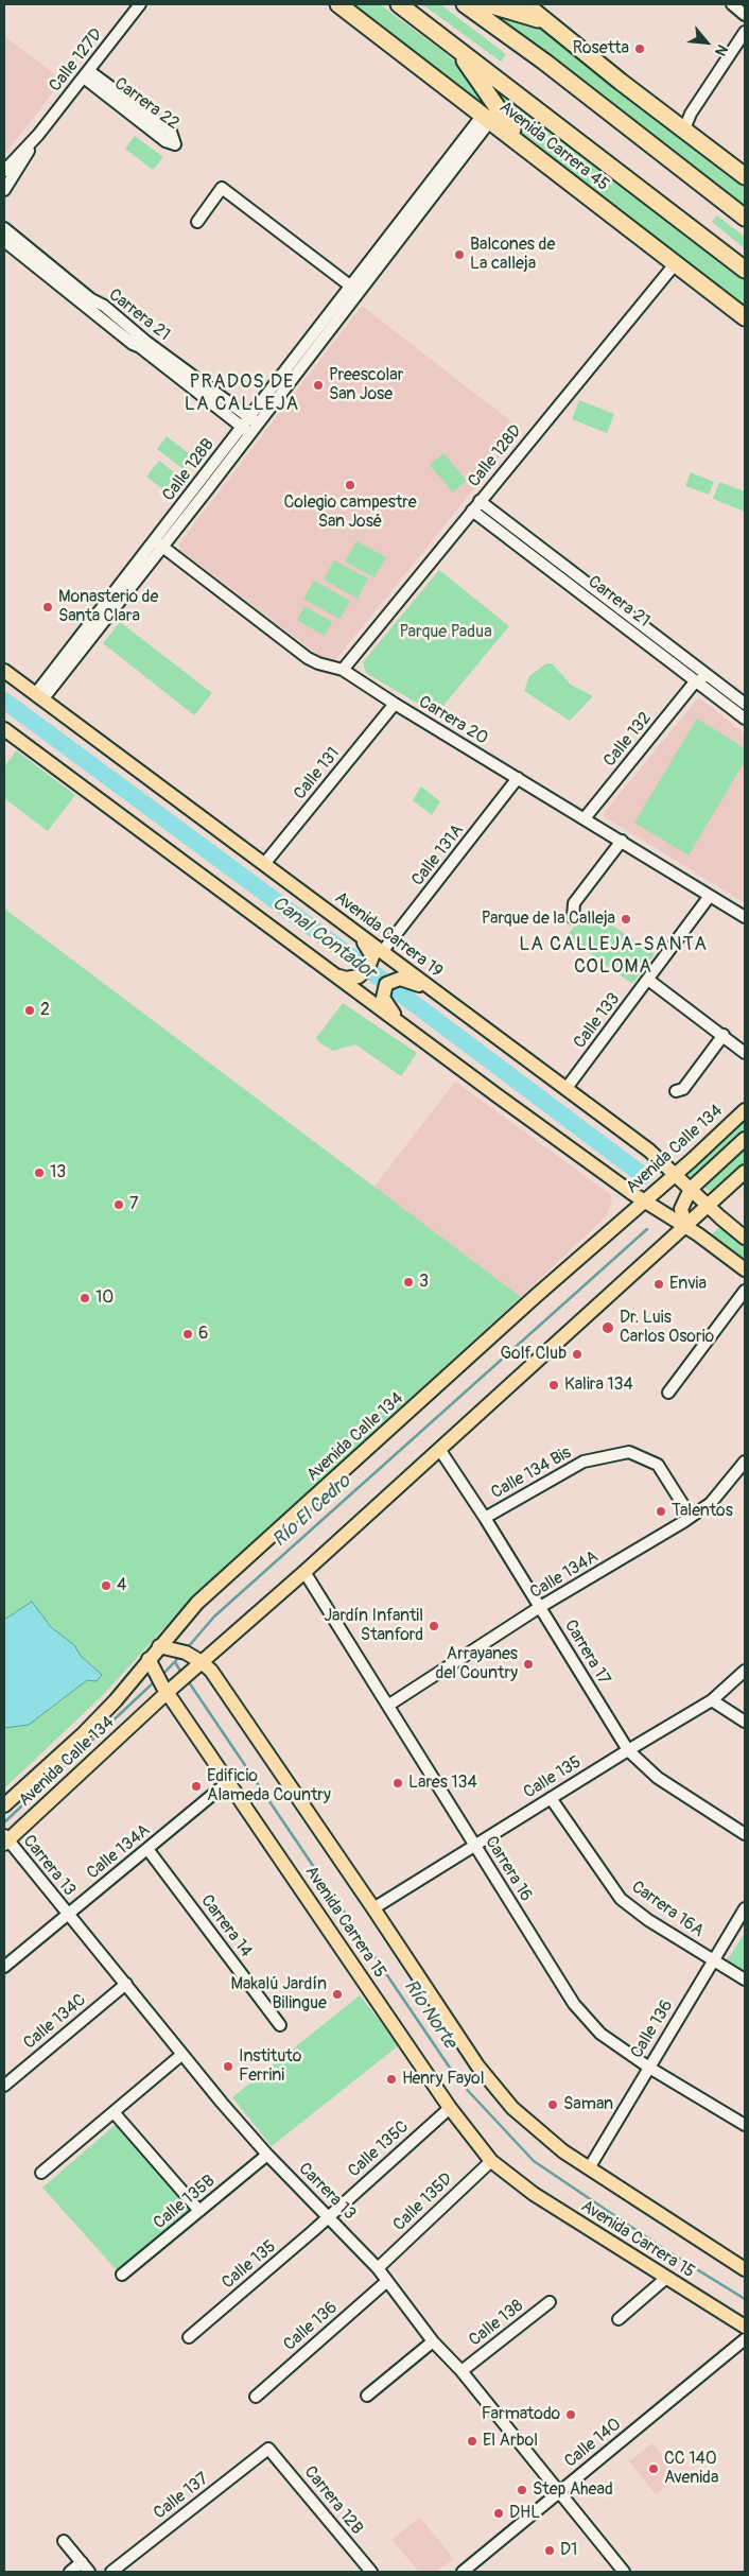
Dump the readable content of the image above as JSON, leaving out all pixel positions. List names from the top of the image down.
{
  "streets": {
    "highway": ["Avenida Carrera 45"],
    "main road": ["Avenida Carrera 19", "Avenida Calle 134", "Avenida Carrera 15"],
    "street": [
      "Calle 127D",
      "Carrera 22",
      "Carrera 21",
      "Calle 128D",
      "Calle 128B",
      "Carrera 20",
      "Calle 132",
      "Calle 131",
      "Calle 131A",
      "Calle 133",
      "Calle 134 Bis",
      "Calle 134A",
      "Carrera 17",
      "Calle 135",
      "Carrera 13",
      "Carrera 16",
      "Carrera 16A",
      "Carrera 14",
      "Calle 134C",
      "Calle 136",
      "Calle 135C",
      "Calle 135B",
      "Calle 135D",
      "Calle 138",
      "Calle 140",
      "Calle 137",
      "Carrera 12B"
    ]
  },
  "crossings": [
    ["Calle 127D", "Carrera 22"],
    ["Avenida Carrera 45", "Calle 128D"],
    ["Avenida Carrera 45", "Calle 128B"],
    ["Carrera 21", "Calle 128D"],
    ["Carrera 21", "Calle 128B"],
    ["Carrera 21", "Calle 132"],
    ["Calle 128D", "Carrera 20"],
    ["Calle 128B", "Carrera 20"],
    ["Calle 128B", "Avenida Carrera 19"],
    ["Carrera 20", "Calle 132"],
    ["Carrera 20", "Calle 131"],
    ["Carrera 20", "Calle 131A"],
    ["Carrera 20", "Calle 133"],
    ["Calle 131", "Avenida Carrera 19"],
    ["Calle 131A", "Avenida Carrera 19"],
    ["Avenida Carrera 19", "Calle 133"],
    ["Avenida Carrera 19", "Avenida Calle 134"],
    ["Avenida Calle 134", "Carrera 17"],
    ["Avenida Calle 134", "Carrera 13"],
    ["Avenida Calle 134", "Carrera 16"],
    ["Avenida Calle 134", "Avenida Carrera 15"],
    ["Calle 134 Bis", "Calle 134A"],
    ["Calle 134 Bis", "Carrera 17"],
    ["Calle 134A", "Carrera 17"],
    ["Calle 134A", "Carrera 13"],
    ["Calle 134A", "Carrera 16"],
    ["Calle 134A", "Avenida Carrera 15"],
    ["Calle 134A", "Carrera 14"],
    ["Carrera 17", "Calle 135"],
    ["Calle 135", "Carrera 13"],
    ["Calle 135", "Carrera 16"],
    ["Calle 135", "Carrera 16A"],
    ["Calle 135", "Avenida Carrera 15"],
    ["Calle 135", "Calle 135C"],
    ["Carrera 13", "Calle 134C"],
    ["Carrera 13", "Calle 136"],
    ["Carrera 13", "Calle 135C"],
    ["Carrera 13", "Calle 135B"],
    ["Carrera 13", "Calle 135D"],
    ["Carrera 13", "Calle 138"],
    ["Carrera 13", "Calle 140"],
    ["Carrera 16", "Calle 136"],
    ["Carrera 16A", "Calle 136"],
    ["Avenida Carrera 15", "Calle 136"],
    ["Avenida Carrera 15", "Calle 135C"],
    ["Avenida Carrera 15", "Calle 135D"],
    ["Calle 137", "Carrera 12B"]
  ],
  "districts": ["PRADOS DE LA CALLEJA", "LA CALLEJA-SANTA COLOMA"],
  "water": ["Canal Contador", "Río El Cedro", "Río Norte"],
  "parks": ["Parque Padua"],
  "places": [
    "Rosetta",
    "Balcones de La calleja",
    "Preescolar San Jose",
    "Colegio campestre San José",
    "Monasterio de Santa Clara",
    "Parque de la Calleja",
    "2",
    "13",
    "7",
    "3",
    "Envia",
    "10",
    "Dr. Luis Carlos Osorio",
    "6",
    "Golf Club",
    "Kalira 134",
    "Talentos",
    "4",
    "Jardín Infantil Stanford",
    "Arrayanes del Country",
    "Lares 134",
    "Edificio Alameda Country",
    "Makalú Jardín Bilingue",
    "Instituto Ferrini",
    "Henry Fayol",
    "Saman",
    "Farmatodo",
    "El Arbol",
    "CC 140 Avenida",
    "Step Ahead",
    "DHL",
    "D1"
  ],
  "north": "bottom right"
}
